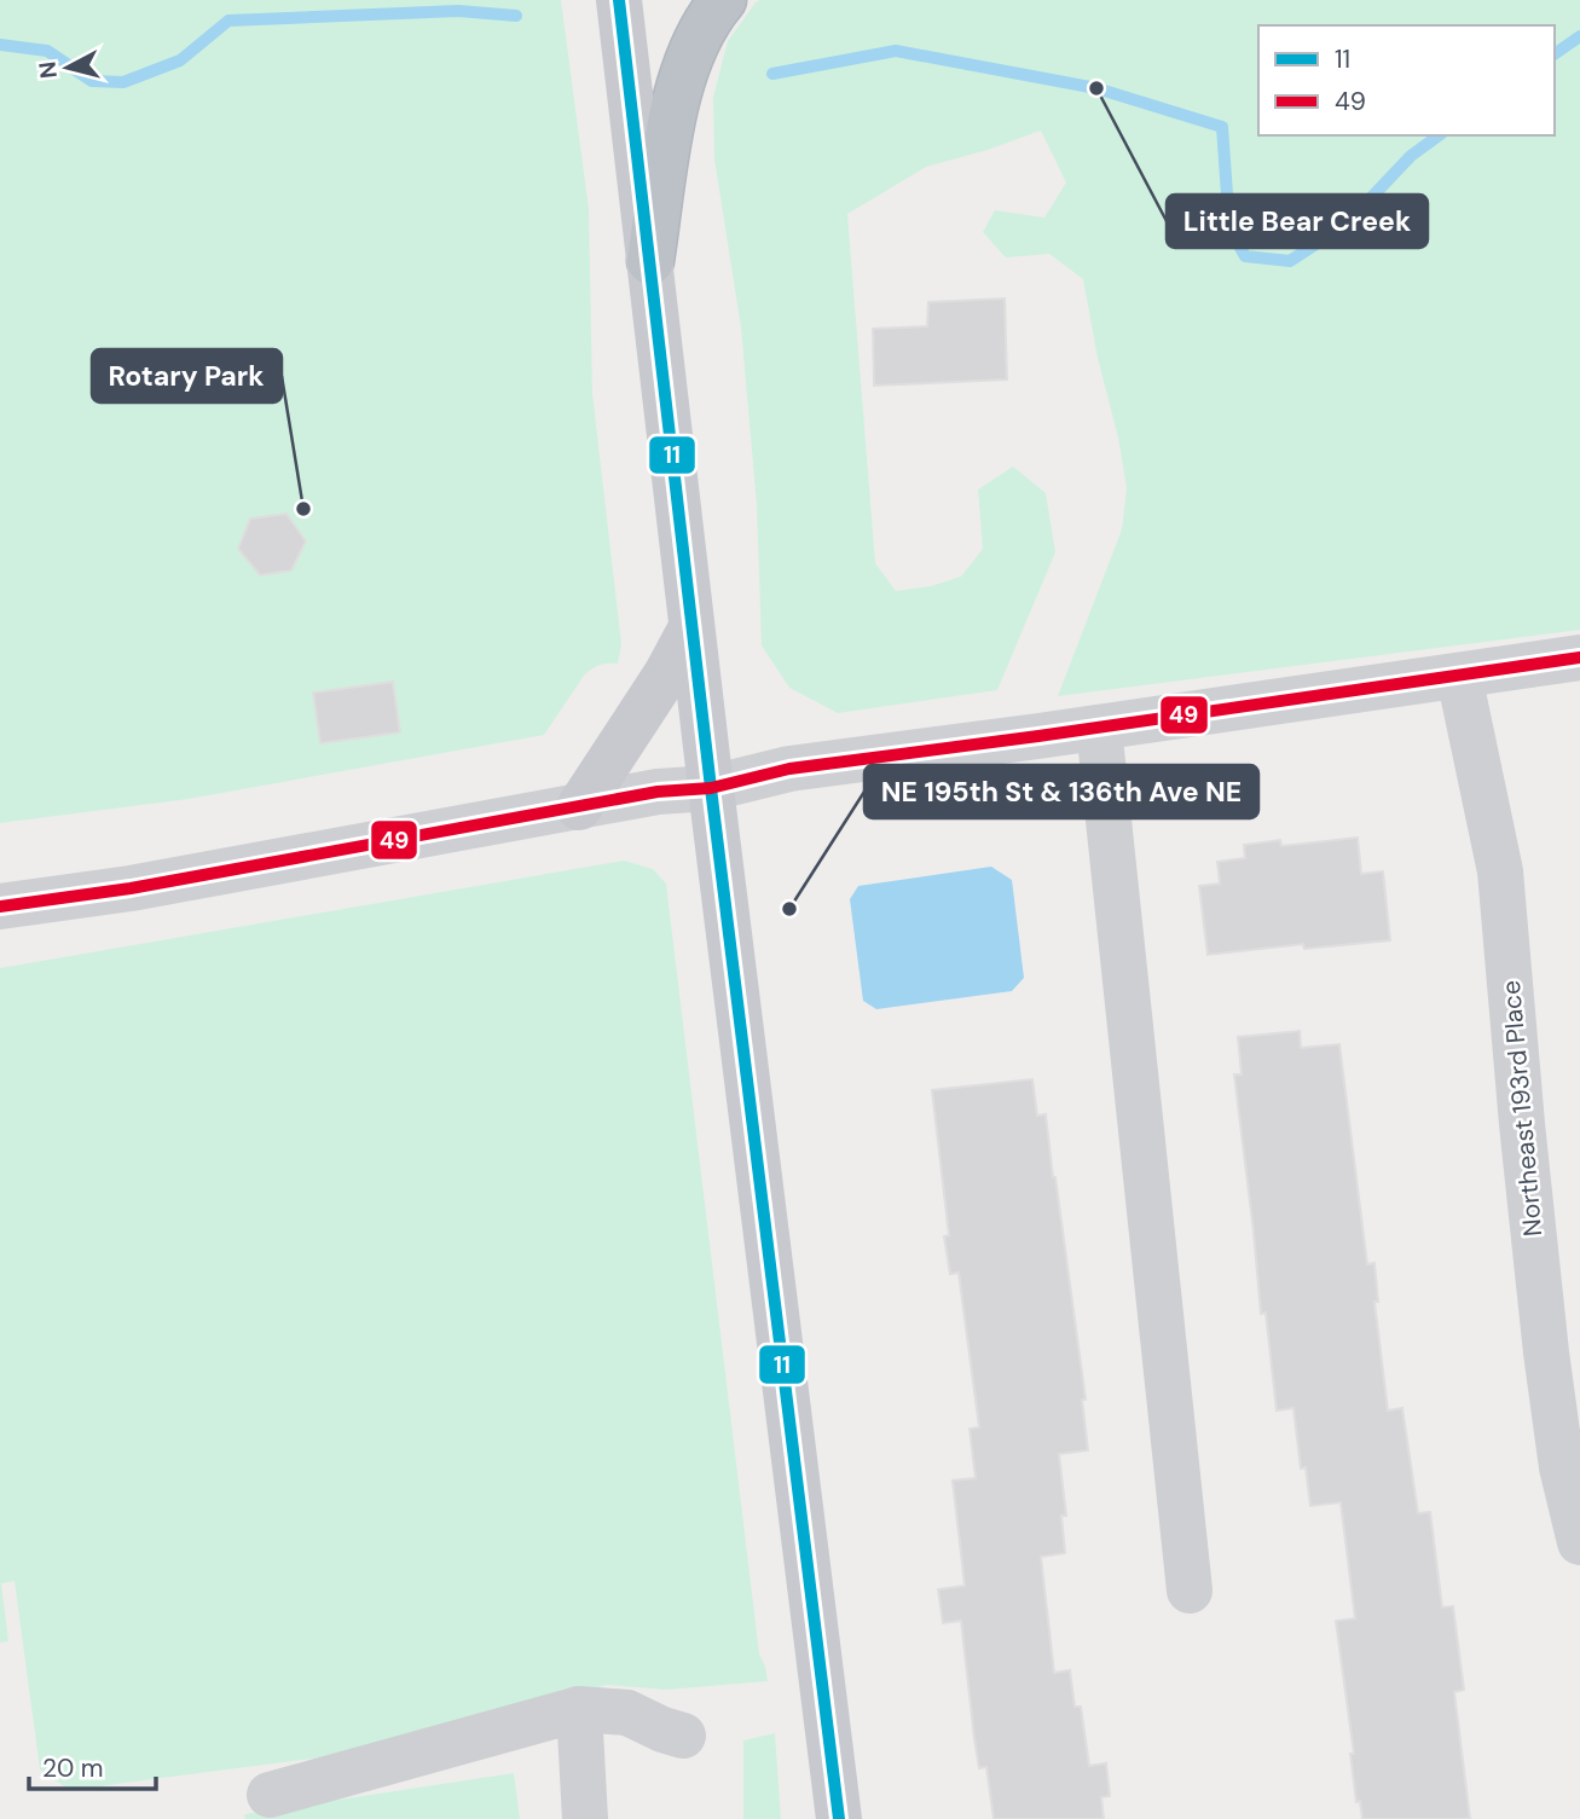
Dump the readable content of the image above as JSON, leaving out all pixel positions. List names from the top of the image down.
{
  "streets": {
    "street": ["Northeast 193rd Place"]
  },
  "places": ["Little Bear Creek", "Rotary Park", "NE 195th St & 136th Ave NE"],
  "lines": ["transit line 11", "transit line 49"],
  "legend": ["11", "49"],
  "scale_bar": "20 m",
  "north": "left"
}
